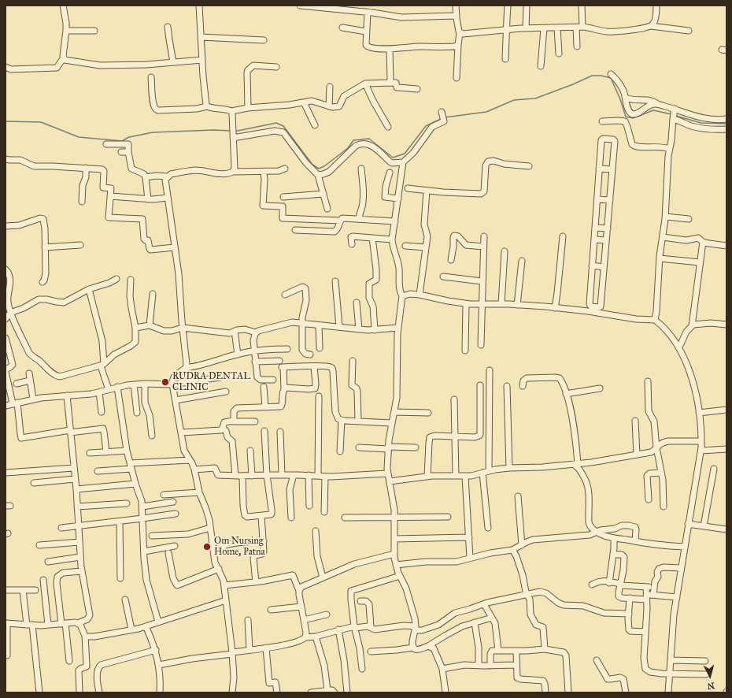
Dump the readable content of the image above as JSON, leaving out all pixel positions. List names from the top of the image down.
{
  "places": ["RUDRA DENTAL CLINIC", "Om Nursing Home, Patna"],
  "north": "bottom"
}
